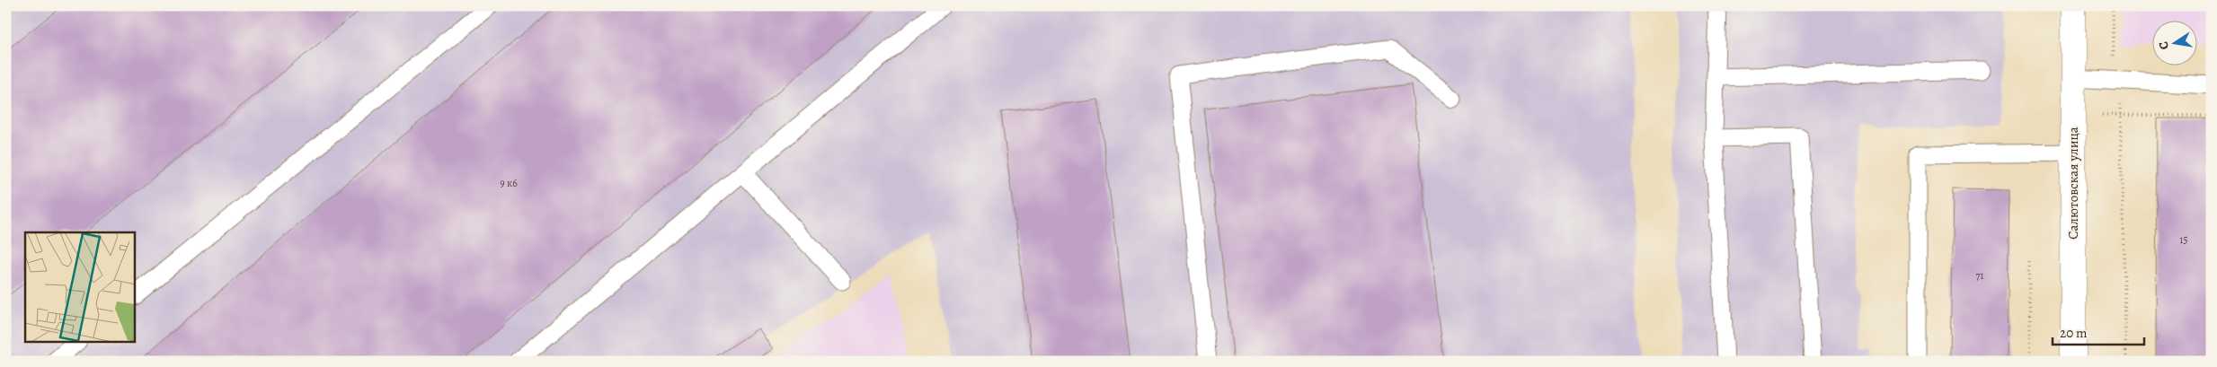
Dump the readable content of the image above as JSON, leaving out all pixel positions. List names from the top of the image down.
{
  "streets": {
    "street": ["Салютовская улица"]
  },
  "house_numbers": ["9 к6", "15", "71"],
  "scale_bar": "20 m",
  "north": "left"
}
